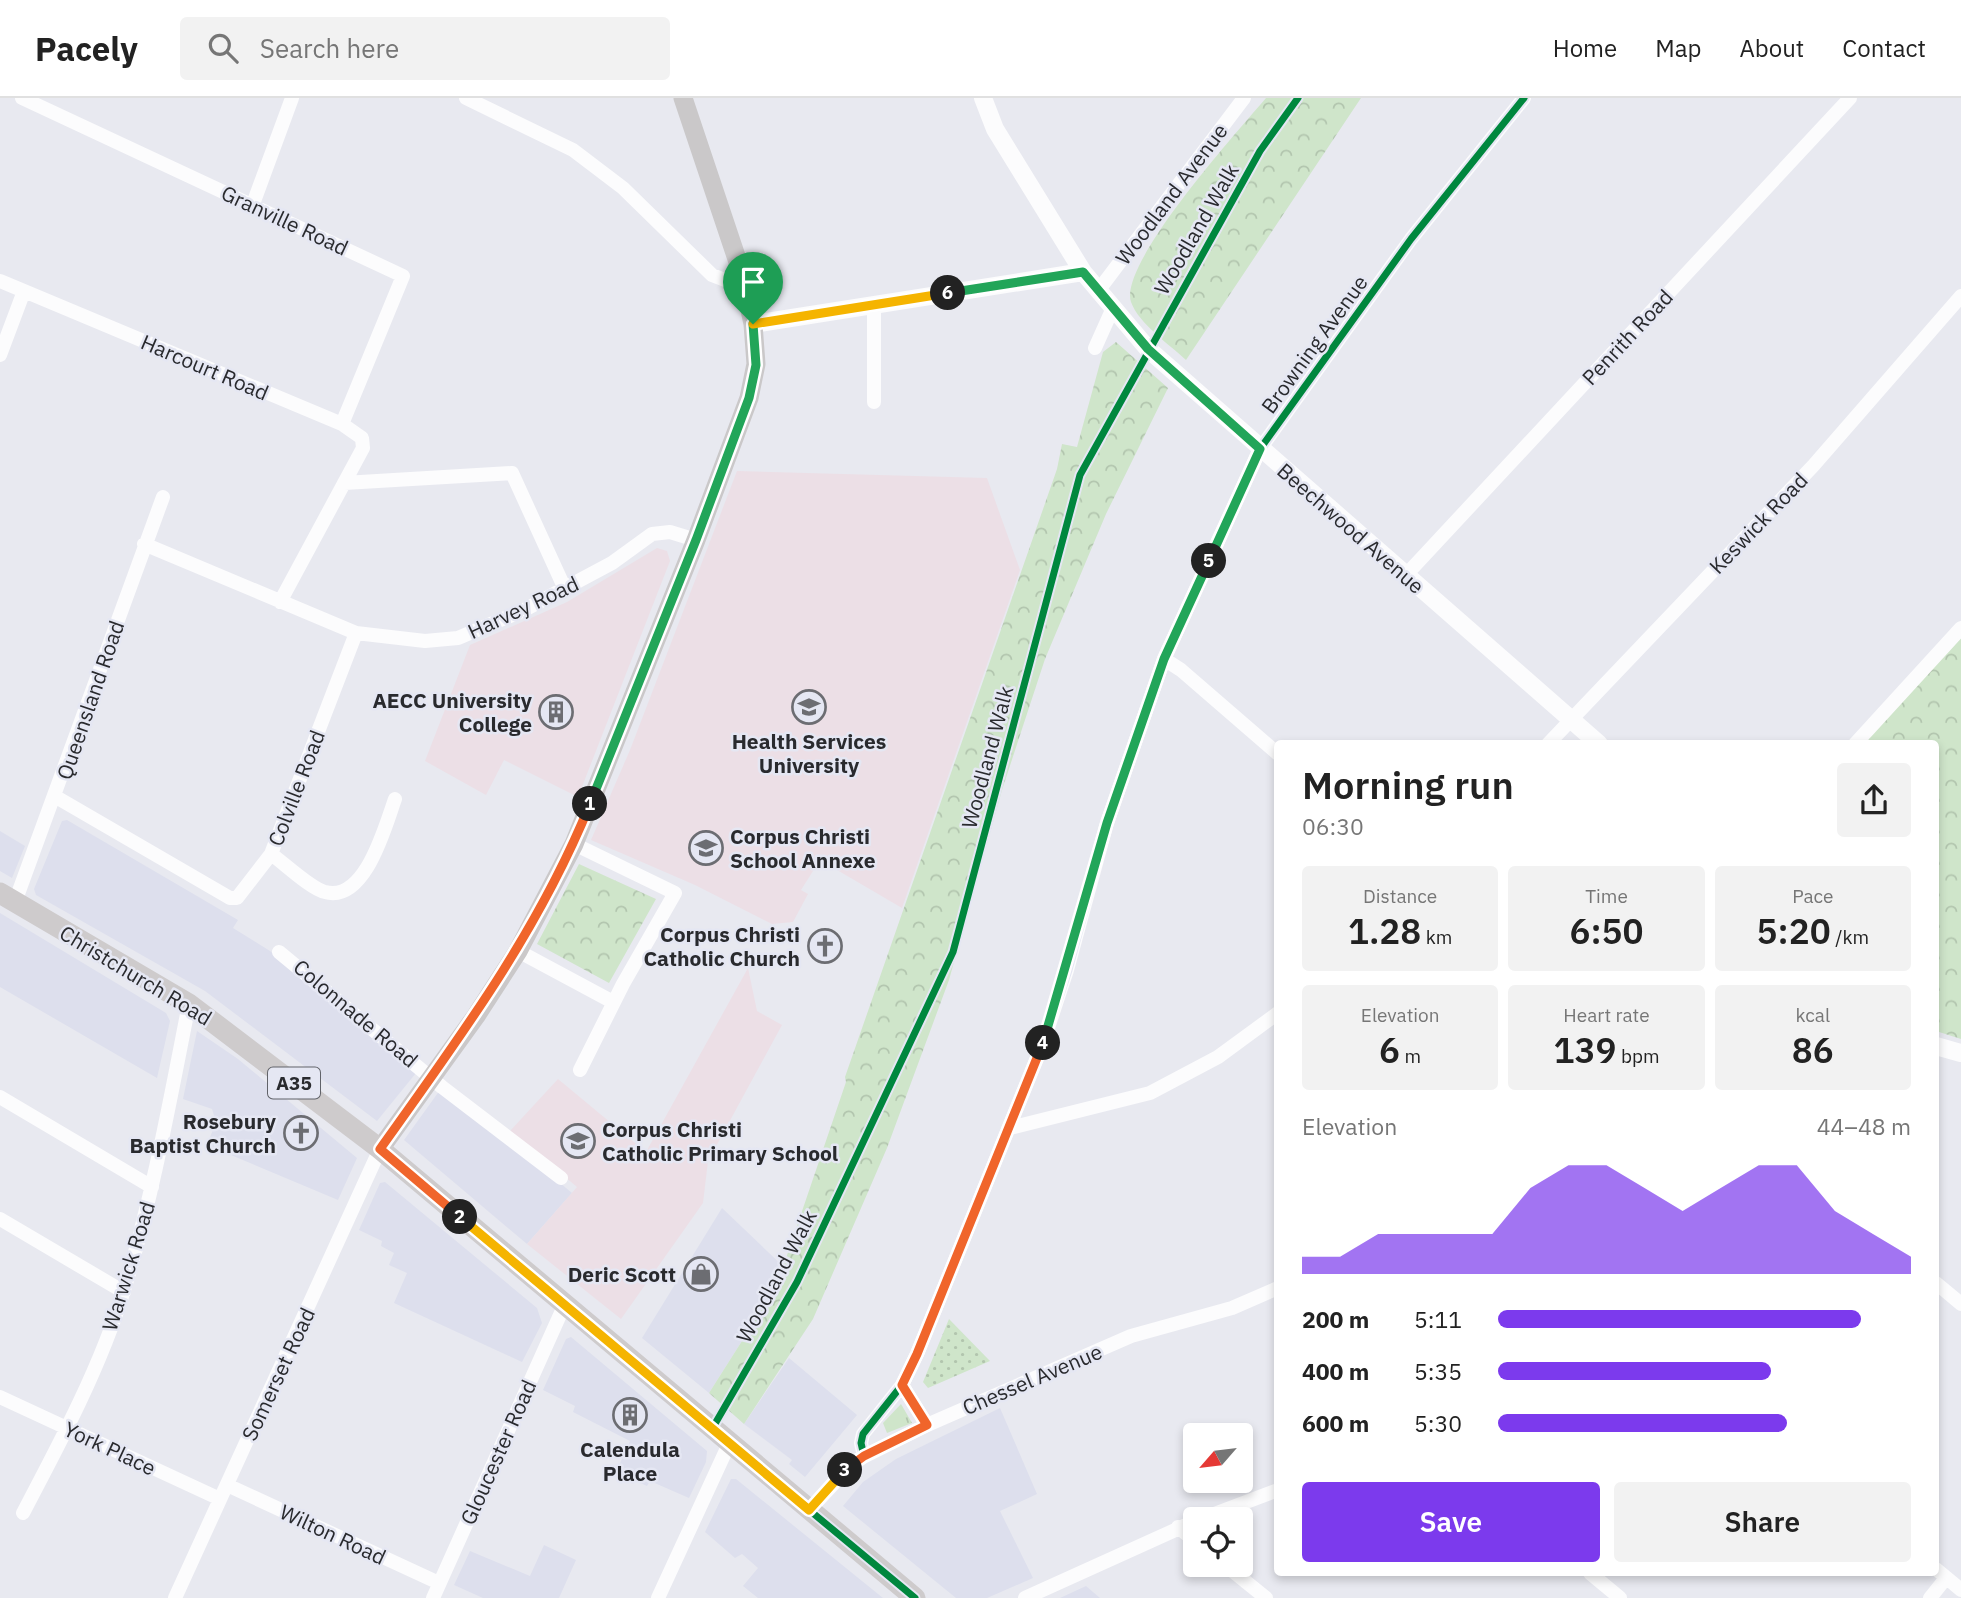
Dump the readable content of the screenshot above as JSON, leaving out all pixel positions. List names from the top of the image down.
{
  "streets": {
    "main road": ["Christchurch Road", "A35"],
    "street": [
      "Woodland Avenue",
      "Granville Road",
      "Penrith Road",
      "Browning Avenue",
      "Harcourt Road",
      "Keswick Road",
      "Beechwood Avenue",
      "Harvey Road",
      "Queensland Road",
      "Colville Road",
      "Colonnade Road",
      "Warwick Road",
      "Somerset Road",
      "Chessel Avenue",
      "York Place",
      "Gloucester Road",
      "Wilton Road"
    ],
    "cycle path": ["Woodland Walk"]
  },
  "crossings": [
    ["Woodland Avenue", "Beechwood Avenue"],
    ["Granville Road", "Harcourt Road"],
    ["Penrith Road", "Beechwood Avenue"],
    ["Browning Avenue", "Beechwood Avenue"],
    ["Browning Avenue", "Chessel Avenue"],
    ["Harcourt Road", "Harvey Road"],
    ["Keswick Road", "Beechwood Avenue"],
    ["Harvey Road", "Queensland Road"],
    ["Harvey Road", "Colville Road"],
    ["Queensland Road", "Colville Road"],
    ["Queensland Road", "Christchurch Road"],
    ["Christchurch Road", "Warwick Road"],
    ["Christchurch Road", "Somerset Road"],
    ["Christchurch Road", "Chessel Avenue"],
    ["Christchurch Road", "Gloucester Road"],
    ["Warwick Road", "York Place"],
    ["Somerset Road", "York Place"],
    ["Somerset Road", "Wilton Road"],
    ["Gloucester Road", "Wilton Road"]
  ],
  "places": {
    "school or university": ["Health Services University", "Corpus Christi School Annexe", "Corpus Christi Catholic Primary School"],
    "building": ["AECC University College", "Calendula Place"],
    "church": ["Corpus Christi Catholic Church", "Rosebury Baptist Church"],
    "shop": ["Deric Scott"]
  },
  "north": "bottom left",
  "page": {
    "header": "Pacely",
    "search": "Search here",
    "nav": [
      "Home",
      "Map",
      "About",
      "Contact"
    ],
    "pins": [
      "6",
      "5",
      "1",
      "4",
      "2",
      "3"
    ],
    "heading": ["Morning run", "06:30"],
    "stats": [
      ["Distance", "1.28 km"],
      ["Time", "6:50"],
      ["Pace", "5:20 /km"],
      ["Elevation", "6 m"],
      ["Heart rate", "139 bpm"],
      ["kcal", "86"]
    ],
    "chart": ["Elevation", "44–48 m"],
    "list": [
      {
        "name": "200 m",
        "note": "5:11"
      },
      {
        "name": "400 m",
        "note": "5:35"
      },
      {
        "name": "600 m",
        "note": "5:30"
      }
    ],
    "buttons": ["Save", "Share"]
  }
}
